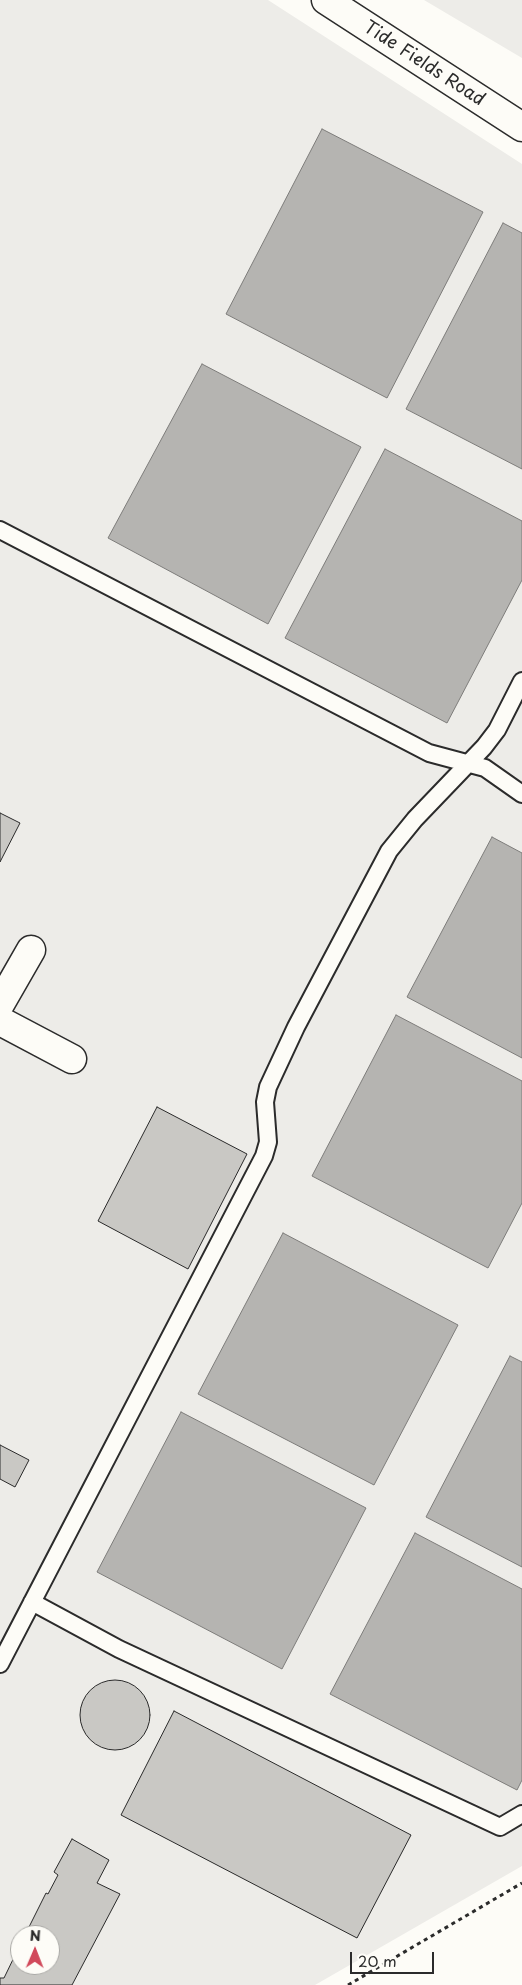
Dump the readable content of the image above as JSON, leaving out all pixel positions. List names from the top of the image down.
{
  "streets": {
    "street": ["Tide Fields Road"]
  },
  "scale_bar": "20 m",
  "north": "top"
}
